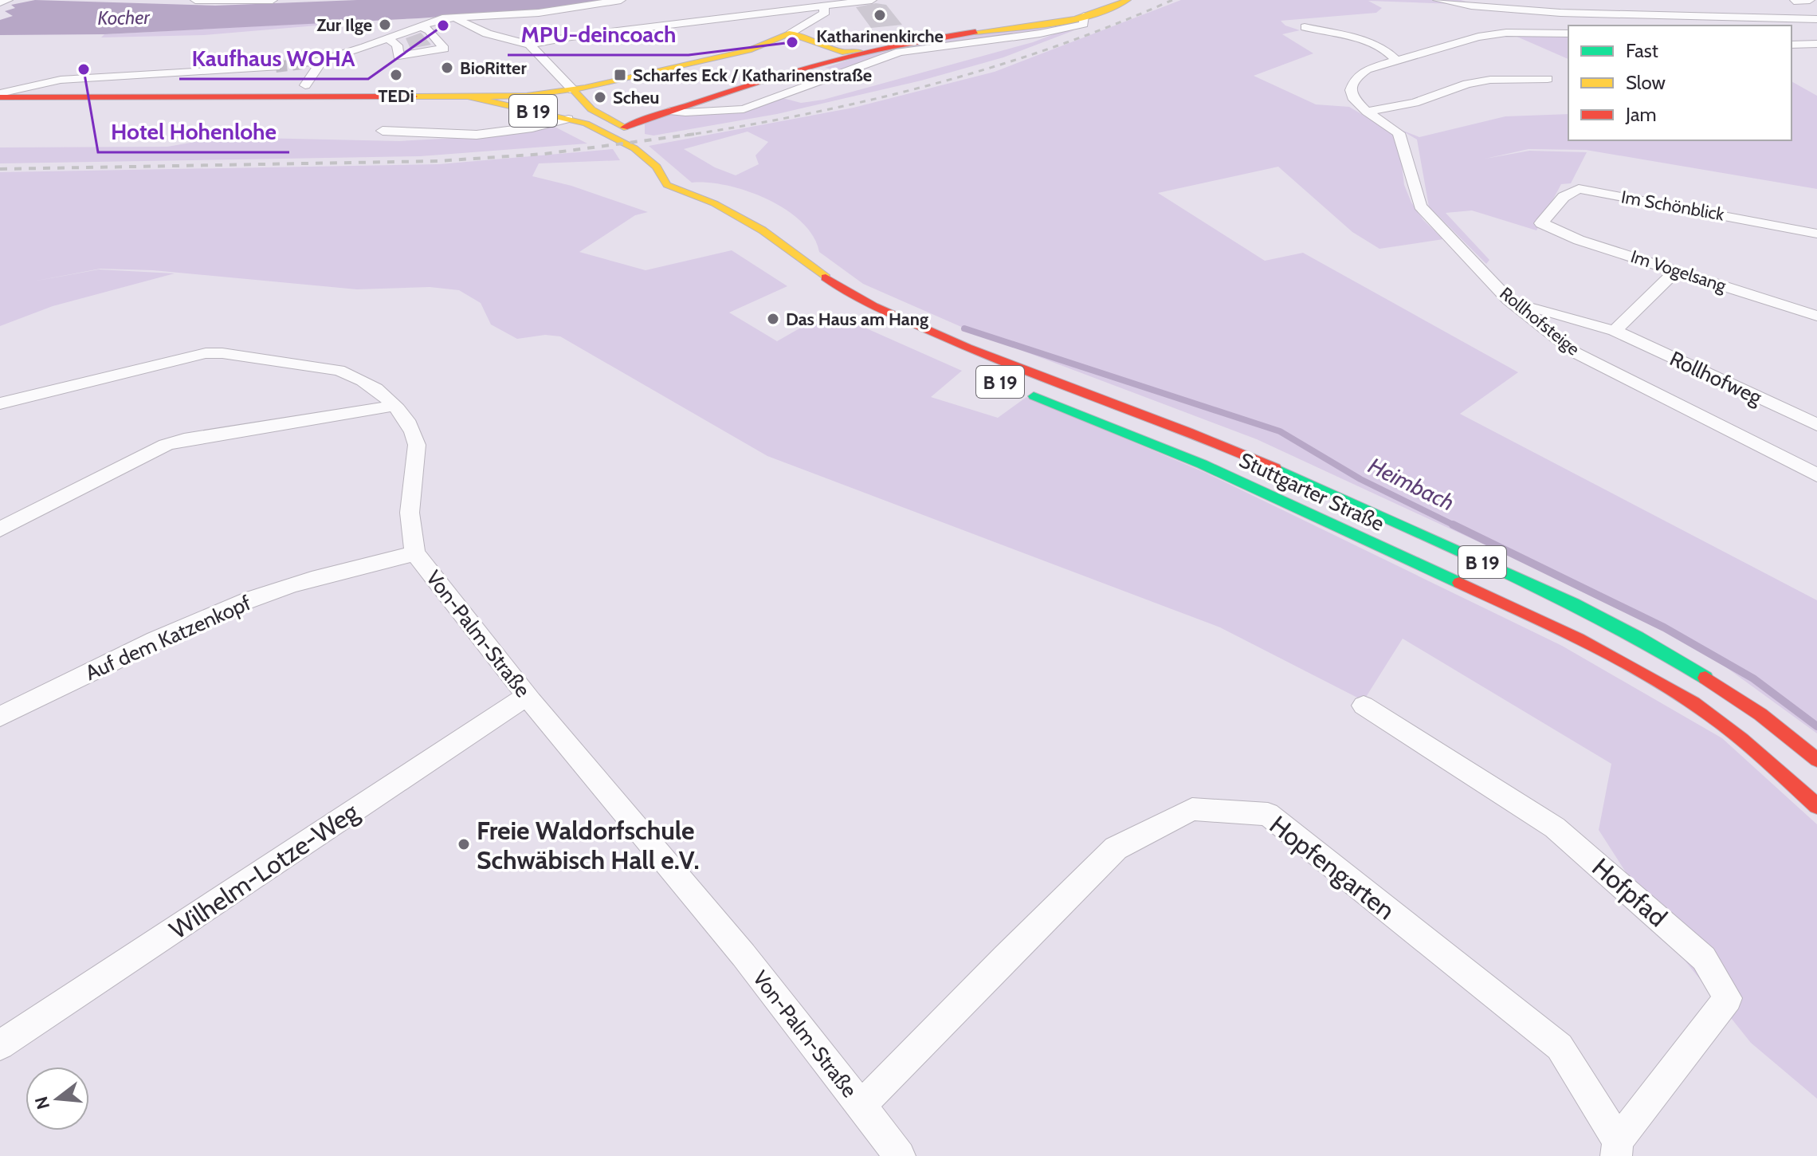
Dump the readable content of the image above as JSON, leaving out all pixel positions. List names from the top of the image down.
{
  "streets": {
    "main road": ["B 19", "Stuttgarter Straße"],
    "street": [
      "Im Schönblick",
      "Im Vogelsang",
      "Rollhofsteige",
      "Rollhofweg",
      "Von-Palm-Straße",
      "Auf dem Katzenkopf",
      "Hopfengarten",
      "Wilhelm-Lotze-Weg",
      "Hofpfad"
    ]
  },
  "crossings": [
    ["Im Schönblick", "Im Vogelsang"],
    ["Rollhofsteige", "Rollhofweg"],
    ["Von-Palm-Straße", "Auf dem Katzenkopf"],
    ["Von-Palm-Straße", "Hopfengarten"],
    ["Von-Palm-Straße", "Wilhelm-Lotze-Weg"],
    ["Hopfengarten", "Hofpfad"]
  ],
  "water": ["Kocher", "Heimbach"],
  "places": {
    "other": [
      "Katharinenkirche",
      "Zur Ilge",
      "Kaufhaus WOHA",
      "MPU-deincoach",
      "BioRitter",
      "Hotel Hohenlohe",
      "TEDi",
      "Scheu",
      "Das Haus am Hang",
      "Freie Waldorfschule Schwäbisch Hall e.V."
    ],
    "transit": ["Scharfes Eck / Katharinenstraße"]
  },
  "legend": ["Fast", "Slow", "Jam"],
  "north": "left"
}
